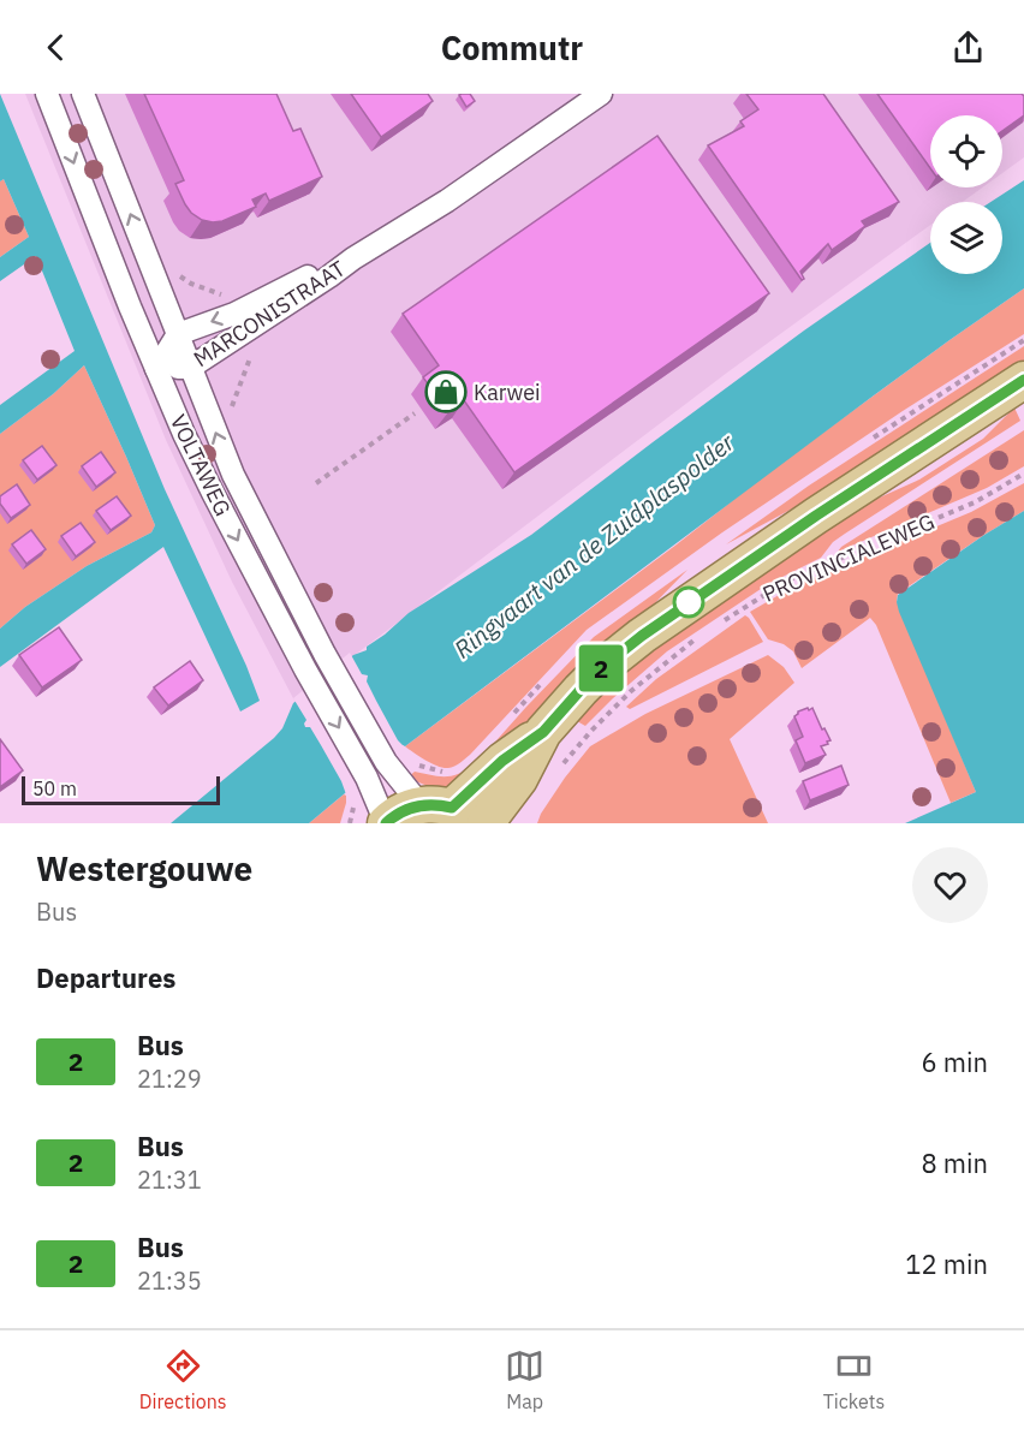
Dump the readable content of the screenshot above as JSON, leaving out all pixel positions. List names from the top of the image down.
{
  "streets": {
    "main road": ["PROVINCIALEWEG"],
    "street": ["MARCONISTRAAT", "VOLTAWEG"]
  },
  "crossings": [
    ["MARCONISTRAAT", "VOLTAWEG"],
    ["VOLTAWEG", "PROVINCIALEWEG"]
  ],
  "water": ["Ringvaart van de Zuidplaspolder"],
  "places": {
    "shop": ["Karwei"]
  },
  "lines": ["bus line 2"],
  "scale_bar": "50 m",
  "page": {
    "header": "Commutr",
    "on_map": "2",
    "scale": "50 m",
    "heading": [
      ["Westergouwe", "Bus"],
      "Departures"
    ],
    "list": [
      {
        "mark": "2",
        "name": "Bus",
        "note": "21:29",
        "value": "6 min"
      },
      {
        "mark": "2",
        "name": "Bus",
        "note": "21:31",
        "value": "8 min"
      },
      {
        "mark": "2",
        "name": "Bus",
        "note": "21:35",
        "value": "12 min"
      }
    ],
    "tabs": ["Directions", "Map", "Tickets"]
  }
}
